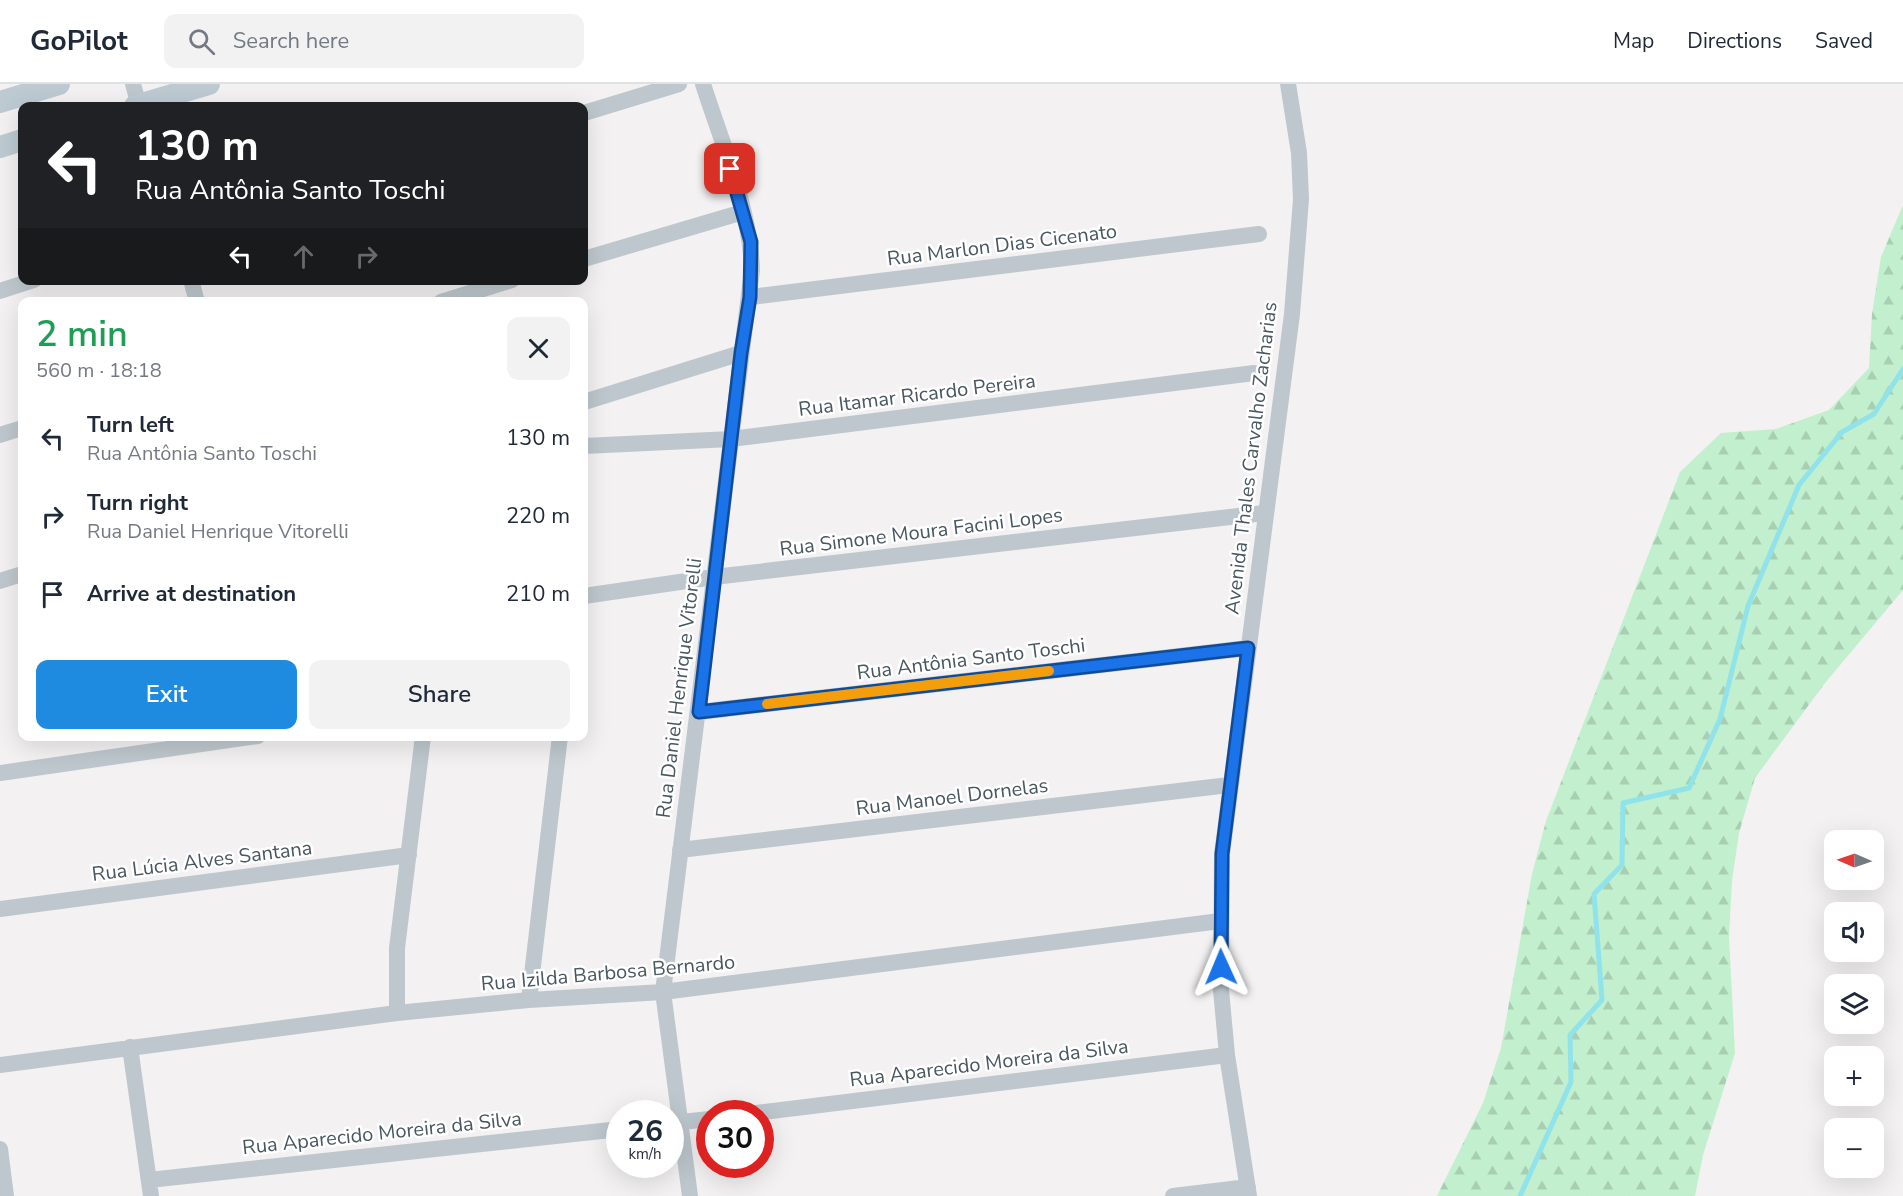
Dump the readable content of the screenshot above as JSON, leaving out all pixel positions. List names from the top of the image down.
{
  "streets": {
    "street": [
      "Rua Marlon Dias Cicenato",
      "Rua Itamar Ricardo Pereira",
      "Avenida Thales Carvalho Zacharias",
      "Rua Simone Moura Facini Lopes",
      "Rua Antônia Santo Toschi",
      "Rua Daniel Henrique Vitorelli",
      "Rua Manoel Dornelas",
      "Rua Lúcia Alves Santana",
      "Rua Izilda Barbosa Bernardo",
      "Rua Aparecido Moreira da Silva"
    ]
  },
  "crossings": [
    ["Rua Marlon Dias Cicenato", "Rua Daniel Henrique Vitorelli"],
    ["Rua Itamar Ricardo Pereira", "Rua Daniel Henrique Vitorelli"],
    ["Avenida Thales Carvalho Zacharias", "Rua Simone Moura Facini Lopes"],
    ["Avenida Thales Carvalho Zacharias", "Rua Antônia Santo Toschi"],
    ["Avenida Thales Carvalho Zacharias", "Rua Manoel Dornelas"],
    ["Avenida Thales Carvalho Zacharias", "Rua Izilda Barbosa Bernardo"],
    ["Avenida Thales Carvalho Zacharias", "Rua Aparecido Moreira da Silva"],
    ["Rua Simone Moura Facini Lopes", "Rua Daniel Henrique Vitorelli"],
    ["Rua Antônia Santo Toschi", "Rua Daniel Henrique Vitorelli"],
    ["Rua Daniel Henrique Vitorelli", "Rua Manoel Dornelas"],
    ["Rua Daniel Henrique Vitorelli", "Rua Izilda Barbosa Bernardo"]
  ],
  "north": "left",
  "page": {
    "header": "GoPilot",
    "search": "Search here",
    "nav": ["Map", "Directions", "Saved"],
    "turn": ["130 m", "Rua Antônia Santo Toschi"],
    "heading": ["2 min", "560 m · 18:18"],
    "list": [
      {
        "name": "Turn left",
        "note": "Rua Antônia Santo Toschi",
        "value": "130 m"
      },
      {
        "name": "Turn right",
        "note": "Rua Daniel Henrique Vitorelli",
        "value": "220 m"
      },
      {
        "name": "Arrive at destination",
        "value": "210 m"
      }
    ],
    "buttons": ["Exit", "Share"],
    "map_buttons": ["+", "−"],
    "speed": "26 km/h",
    "limit": "30"
  }
}
